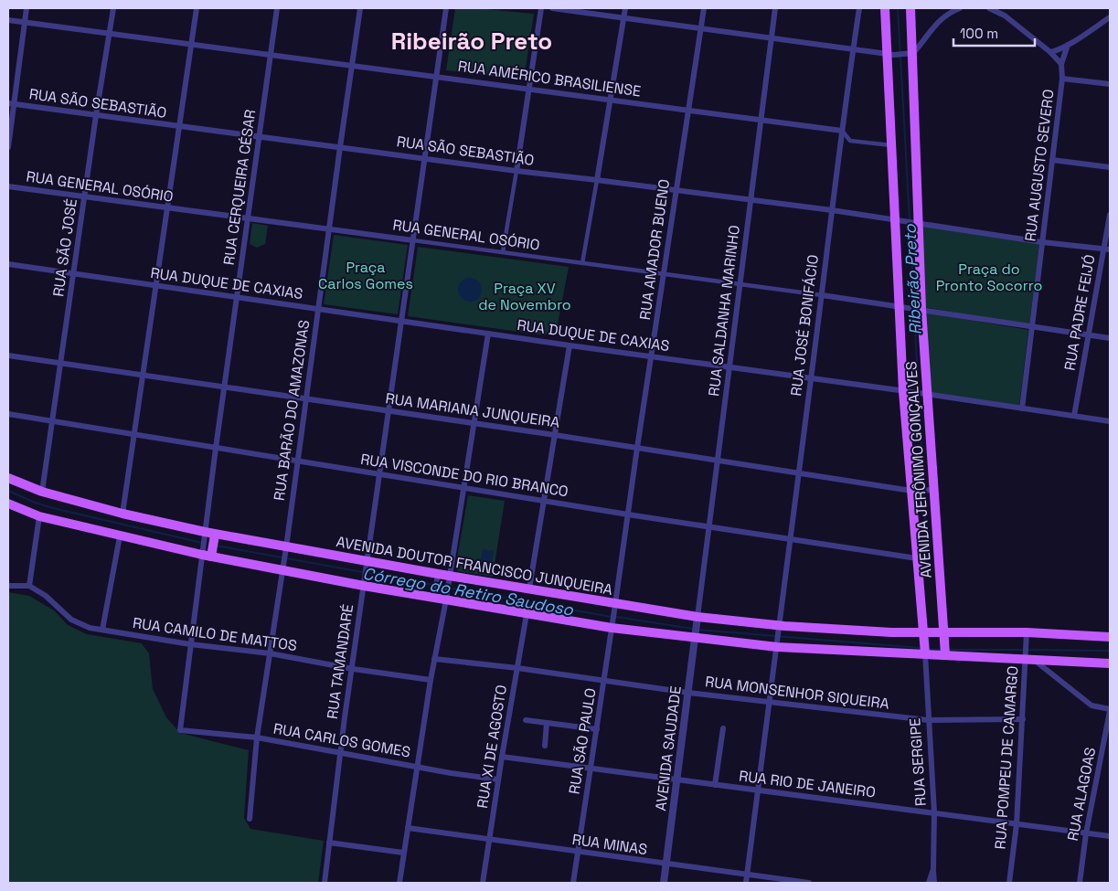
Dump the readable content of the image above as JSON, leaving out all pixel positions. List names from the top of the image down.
{
  "streets": {
    "main road": ["AVENIDA JERÔNIMO GONÇALVES", "AVENIDA DOUTOR FRANCISCO JUNQUEIRA"],
    "street": [
      "RUA AMÉRICO BRASILIENSE",
      "RUA SÃO SEBASTIÃO",
      "RUA AUGUSTO SEVERO",
      "RUA GENERAL OSÓRIO",
      "RUA CERQUEIRA CÉSAR",
      "RUA SÃO JOSÉ",
      "RUA AMADOR BUENO",
      "RUA DUQUE DE CAXIAS",
      "RUA SALDANHA MARINHO",
      "RUA PADRE FEIJÓ",
      "RUA JOSÉ BONIFÁCIO",
      "RUA BARÃO DO AMAZONAS",
      "RUA MARIANA JUNQUEIRA",
      "RUA VISCONDE DO RIO BRANCO",
      "RUA CAMILO DE MATTOS",
      "RUA TAMANDARÉ",
      "RUA MONSENHOR SIQUEIRA",
      "RUA CARLOS GOMES",
      "RUA SÃO PAULO",
      "RUA XI DE AGOSTO",
      "AVENIDA SAUDADE",
      "RUA POMPEU DE CAMARGO",
      "RUA SERGIPE",
      "RUA RIO DE JANEIRO",
      "RUA ALAGOAS",
      "RUA MINAS"
    ]
  },
  "crossings": [
    ["RUA AMÉRICO BRASILIENSE", "RUA CERQUEIRA CÉSAR"],
    ["RUA AMÉRICO BRASILIENSE", "RUA SÃO JOSÉ"],
    ["RUA AMÉRICO BRASILIENSE", "RUA AMADOR BUENO"],
    ["RUA AMÉRICO BRASILIENSE", "RUA SALDANHA MARINHO"],
    ["RUA AMÉRICO BRASILIENSE", "RUA JOSÉ BONIFÁCIO"],
    ["RUA AMÉRICO BRASILIENSE", "RUA BARÃO DO AMAZONAS"],
    ["RUA AMÉRICO BRASILIENSE", "RUA TAMANDARÉ"],
    ["RUA SÃO SEBASTIÃO", "RUA AUGUSTO SEVERO"],
    ["RUA SÃO SEBASTIÃO", "RUA CERQUEIRA CÉSAR"],
    ["RUA SÃO SEBASTIÃO", "RUA SÃO JOSÉ"],
    ["RUA SÃO SEBASTIÃO", "RUA AMADOR BUENO"],
    ["RUA SÃO SEBASTIÃO", "RUA SALDANHA MARINHO"],
    ["RUA SÃO SEBASTIÃO", "RUA PADRE FEIJÓ"],
    ["RUA SÃO SEBASTIÃO", "RUA JOSÉ BONIFÁCIO"],
    ["RUA SÃO SEBASTIÃO", "RUA BARÃO DO AMAZONAS"],
    ["RUA SÃO SEBASTIÃO", "AVENIDA JERÔNIMO GONÇALVES"],
    ["RUA SÃO SEBASTIÃO", "RUA TAMANDARÉ"],
    ["RUA AUGUSTO SEVERO", "RUA GENERAL OSÓRIO"],
    ["RUA AUGUSTO SEVERO", "RUA DUQUE DE CAXIAS"],
    ["RUA GENERAL OSÓRIO", "RUA CERQUEIRA CÉSAR"],
    ["RUA GENERAL OSÓRIO", "RUA SÃO JOSÉ"],
    ["RUA GENERAL OSÓRIO", "RUA AMADOR BUENO"],
    ["RUA GENERAL OSÓRIO", "RUA SALDANHA MARINHO"],
    ["RUA GENERAL OSÓRIO", "RUA PADRE FEIJÓ"],
    ["RUA GENERAL OSÓRIO", "RUA JOSÉ BONIFÁCIO"],
    ["RUA GENERAL OSÓRIO", "RUA BARÃO DO AMAZONAS"],
    ["RUA GENERAL OSÓRIO", "AVENIDA JERÔNIMO GONÇALVES"],
    ["RUA GENERAL OSÓRIO", "RUA TAMANDARÉ"],
    ["RUA CERQUEIRA CÉSAR", "RUA DUQUE DE CAXIAS"],
    ["RUA CERQUEIRA CÉSAR", "RUA MARIANA JUNQUEIRA"],
    ["RUA CERQUEIRA CÉSAR", "RUA VISCONDE DO RIO BRANCO"],
    ["RUA CERQUEIRA CÉSAR", "AVENIDA DOUTOR FRANCISCO JUNQUEIRA"],
    ["RUA CERQUEIRA CÉSAR", "RUA CAMILO DE MATTOS"],
    ["RUA CERQUEIRA CÉSAR", "RUA CARLOS GOMES"],
    ["RUA SÃO JOSÉ", "RUA DUQUE DE CAXIAS"],
    ["RUA SÃO JOSÉ", "RUA MARIANA JUNQUEIRA"],
    ["RUA SÃO JOSÉ", "RUA VISCONDE DO RIO BRANCO"],
    ["RUA SÃO JOSÉ", "AVENIDA DOUTOR FRANCISCO JUNQUEIRA"],
    ["RUA AMADOR BUENO", "RUA DUQUE DE CAXIAS"],
    ["RUA AMADOR BUENO", "RUA MARIANA JUNQUEIRA"],
    ["RUA AMADOR BUENO", "RUA VISCONDE DO RIO BRANCO"],
    ["RUA AMADOR BUENO", "AVENIDA DOUTOR FRANCISCO JUNQUEIRA"],
    ["RUA AMADOR BUENO", "RUA SÃO PAULO"],
    ["RUA DUQUE DE CAXIAS", "RUA SALDANHA MARINHO"],
    ["RUA DUQUE DE CAXIAS", "RUA PADRE FEIJÓ"],
    ["RUA DUQUE DE CAXIAS", "RUA JOSÉ BONIFÁCIO"],
    ["RUA DUQUE DE CAXIAS", "RUA BARÃO DO AMAZONAS"],
    ["RUA DUQUE DE CAXIAS", "AVENIDA JERÔNIMO GONÇALVES"],
    ["RUA DUQUE DE CAXIAS", "RUA TAMANDARÉ"],
    ["RUA SALDANHA MARINHO", "RUA MARIANA JUNQUEIRA"],
    ["RUA SALDANHA MARINHO", "RUA VISCONDE DO RIO BRANCO"],
    ["RUA SALDANHA MARINHO", "AVENIDA DOUTOR FRANCISCO JUNQUEIRA"],
    ["RUA SALDANHA MARINHO", "AVENIDA SAUDADE"],
    ["RUA JOSÉ BONIFÁCIO", "RUA MARIANA JUNQUEIRA"],
    ["RUA JOSÉ BONIFÁCIO", "RUA VISCONDE DO RIO BRANCO"],
    ["RUA JOSÉ BONIFÁCIO", "AVENIDA DOUTOR FRANCISCO JUNQUEIRA"],
    ["RUA JOSÉ BONIFÁCIO", "RUA MONSENHOR SIQUEIRA"],
    ["RUA JOSÉ BONIFÁCIO", "RUA RIO DE JANEIRO"],
    ["RUA JOSÉ BONIFÁCIO", "RUA MINAS"],
    ["RUA BARÃO DO AMAZONAS", "RUA MARIANA JUNQUEIRA"],
    ["RUA BARÃO DO AMAZONAS", "RUA VISCONDE DO RIO BRANCO"],
    ["RUA BARÃO DO AMAZONAS", "AVENIDA DOUTOR FRANCISCO JUNQUEIRA"],
    ["RUA BARÃO DO AMAZONAS", "RUA CAMILO DE MATTOS"],
    ["RUA BARÃO DO AMAZONAS", "RUA CARLOS GOMES"],
    ["RUA MARIANA JUNQUEIRA", "AVENIDA JERÔNIMO GONÇALVES"],
    ["RUA MARIANA JUNQUEIRA", "RUA TAMANDARÉ"],
    ["AVENIDA JERÔNIMO GONÇALVES", "RUA VISCONDE DO RIO BRANCO"],
    ["AVENIDA JERÔNIMO GONÇALVES", "AVENIDA DOUTOR FRANCISCO JUNQUEIRA"],
    ["AVENIDA JERÔNIMO GONÇALVES", "RUA SERGIPE"],
    ["RUA VISCONDE DO RIO BRANCO", "RUA TAMANDARÉ"],
    ["AVENIDA DOUTOR FRANCISCO JUNQUEIRA", "RUA TAMANDARÉ"],
    ["AVENIDA DOUTOR FRANCISCO JUNQUEIRA", "RUA SÃO PAULO"],
    ["AVENIDA DOUTOR FRANCISCO JUNQUEIRA", "AVENIDA SAUDADE"],
    ["AVENIDA DOUTOR FRANCISCO JUNQUEIRA", "RUA POMPEU DE CAMARGO"],
    ["RUA CAMILO DE MATTOS", "RUA TAMANDARÉ"],
    ["RUA TAMANDARÉ", "RUA CARLOS GOMES"],
    ["RUA MONSENHOR SIQUEIRA", "RUA SÃO PAULO"],
    ["RUA MONSENHOR SIQUEIRA", "RUA XI DE AGOSTO"],
    ["RUA MONSENHOR SIQUEIRA", "AVENIDA SAUDADE"],
    ["RUA MONSENHOR SIQUEIRA", "RUA POMPEU DE CAMARGO"],
    ["RUA MONSENHOR SIQUEIRA", "RUA SERGIPE"],
    ["RUA CARLOS GOMES", "RUA XI DE AGOSTO"],
    ["RUA SÃO PAULO", "RUA RIO DE JANEIRO"],
    ["RUA SÃO PAULO", "RUA MINAS"],
    ["RUA XI DE AGOSTO", "RUA RIO DE JANEIRO"],
    ["RUA XI DE AGOSTO", "RUA MINAS"],
    ["AVENIDA SAUDADE", "RUA RIO DE JANEIRO"],
    ["AVENIDA SAUDADE", "RUA MINAS"],
    ["RUA POMPEU DE CAMARGO", "RUA RIO DE JANEIRO"],
    ["RUA SERGIPE", "RUA RIO DE JANEIRO"],
    ["RUA RIO DE JANEIRO", "RUA ALAGOAS"]
  ],
  "districts": ["Ribeirão Preto"],
  "water": ["Ribeirão Preto", "Córrego do Retiro Saudoso"],
  "parks": ["Praça Carlos Gomes", "Praça do Pronto Socorro", "Praça XV de Novembro"],
  "scale_bar": "100 m"
}
